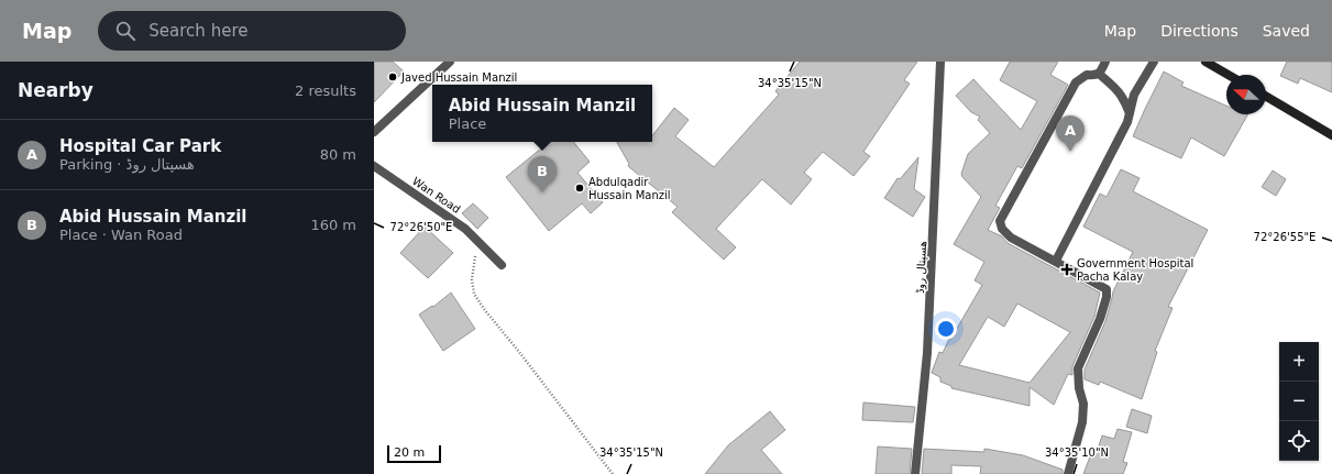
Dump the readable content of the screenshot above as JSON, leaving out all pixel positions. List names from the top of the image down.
{
  "streets": {
    "street": ["Wan Road", "ھسپتال روڈ"]
  },
  "places": {
    "other": ["Javed Hussain Manzil", "Abdulqadir Hussain Manzil"],
    "health": ["Government Hospital Pacha Kalay"]
  },
  "scale_bar": "20 m",
  "north": "left",
  "page": {
    "header": "Map",
    "search": "Search here",
    "nav": ["Map", "Directions", "Saved"],
    "heading": ["Nearby", "2 results"],
    "popup": ["Abid Hussain Manzil", "Place"],
    "pins": ["A", "B"],
    "list": [
      {
        "mark": "A",
        "name": "Hospital Car Park",
        "note": "Parking · ھسپتال روڈ",
        "value": "80 m"
      },
      {
        "mark": "B",
        "name": "Abid Hussain Manzil",
        "note": "Place · Wan Road",
        "value": "160 m"
      }
    ],
    "map_buttons": ["+", "−"],
    "scale": "20 m"
  },
  "coordinates": [
    "34°35'15\"N",
    "72°26'50\"E",
    "72°26'55\"E",
    "34°35'10\"N"
  ]
}
